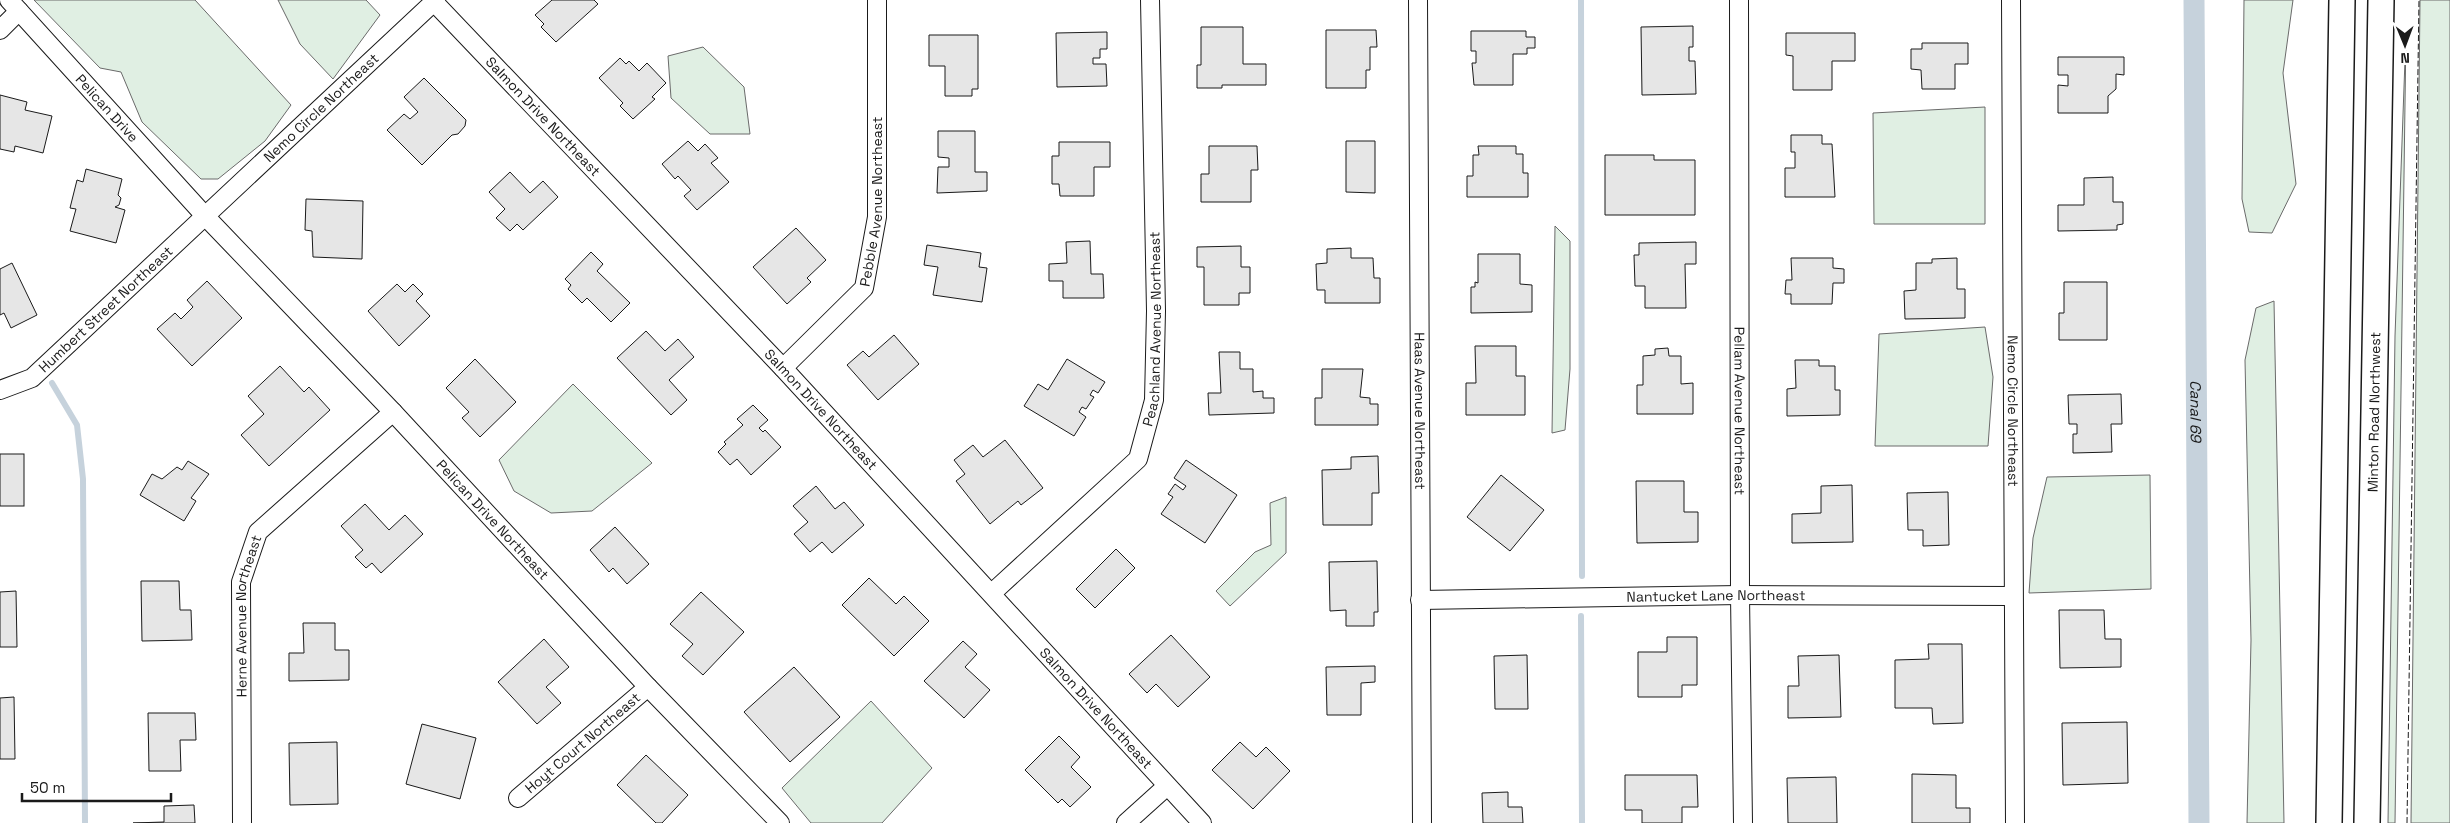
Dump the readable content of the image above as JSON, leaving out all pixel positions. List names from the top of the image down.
{
  "streets": {
    "main road": ["Minton Road Northwest"],
    "street": [
      "Pelican Drive",
      "Nemo Circle Northeast",
      "Salmon Drive Northeast",
      "Pebble Avenue Northeast",
      "Humbert Street Northeast",
      "Peachland Avenue Northeast",
      "Haas Avenue Northeast",
      "Pellam Avenue Northeast",
      "Pelican Drive Northeast",
      "Nantucket Lane Northeast",
      "Herne Avenue Northeast",
      "Hoyt Court Northeast"
    ]
  },
  "crossings": [
    ["Pelican Drive", "Nemo Circle Northeast"],
    ["Pelican Drive", "Humbert Street Northeast"],
    ["Pelican Drive", "Pelican Drive Northeast"],
    ["Nemo Circle Northeast", "Salmon Drive Northeast"],
    ["Nemo Circle Northeast", "Humbert Street Northeast"],
    ["Nemo Circle Northeast", "Pelican Drive Northeast"],
    ["Nemo Circle Northeast", "Nantucket Lane Northeast"],
    ["Salmon Drive Northeast", "Pebble Avenue Northeast"],
    ["Salmon Drive Northeast", "Peachland Avenue Northeast"],
    ["Humbert Street Northeast", "Pelican Drive Northeast"],
    ["Haas Avenue Northeast", "Nantucket Lane Northeast"],
    ["Pellam Avenue Northeast", "Nantucket Lane Northeast"],
    ["Pelican Drive Northeast", "Herne Avenue Northeast"],
    ["Pelican Drive Northeast", "Hoyt Court Northeast"]
  ],
  "water": ["Canal 69"],
  "scale_bar": "50 m",
  "north": "bottom"
}
